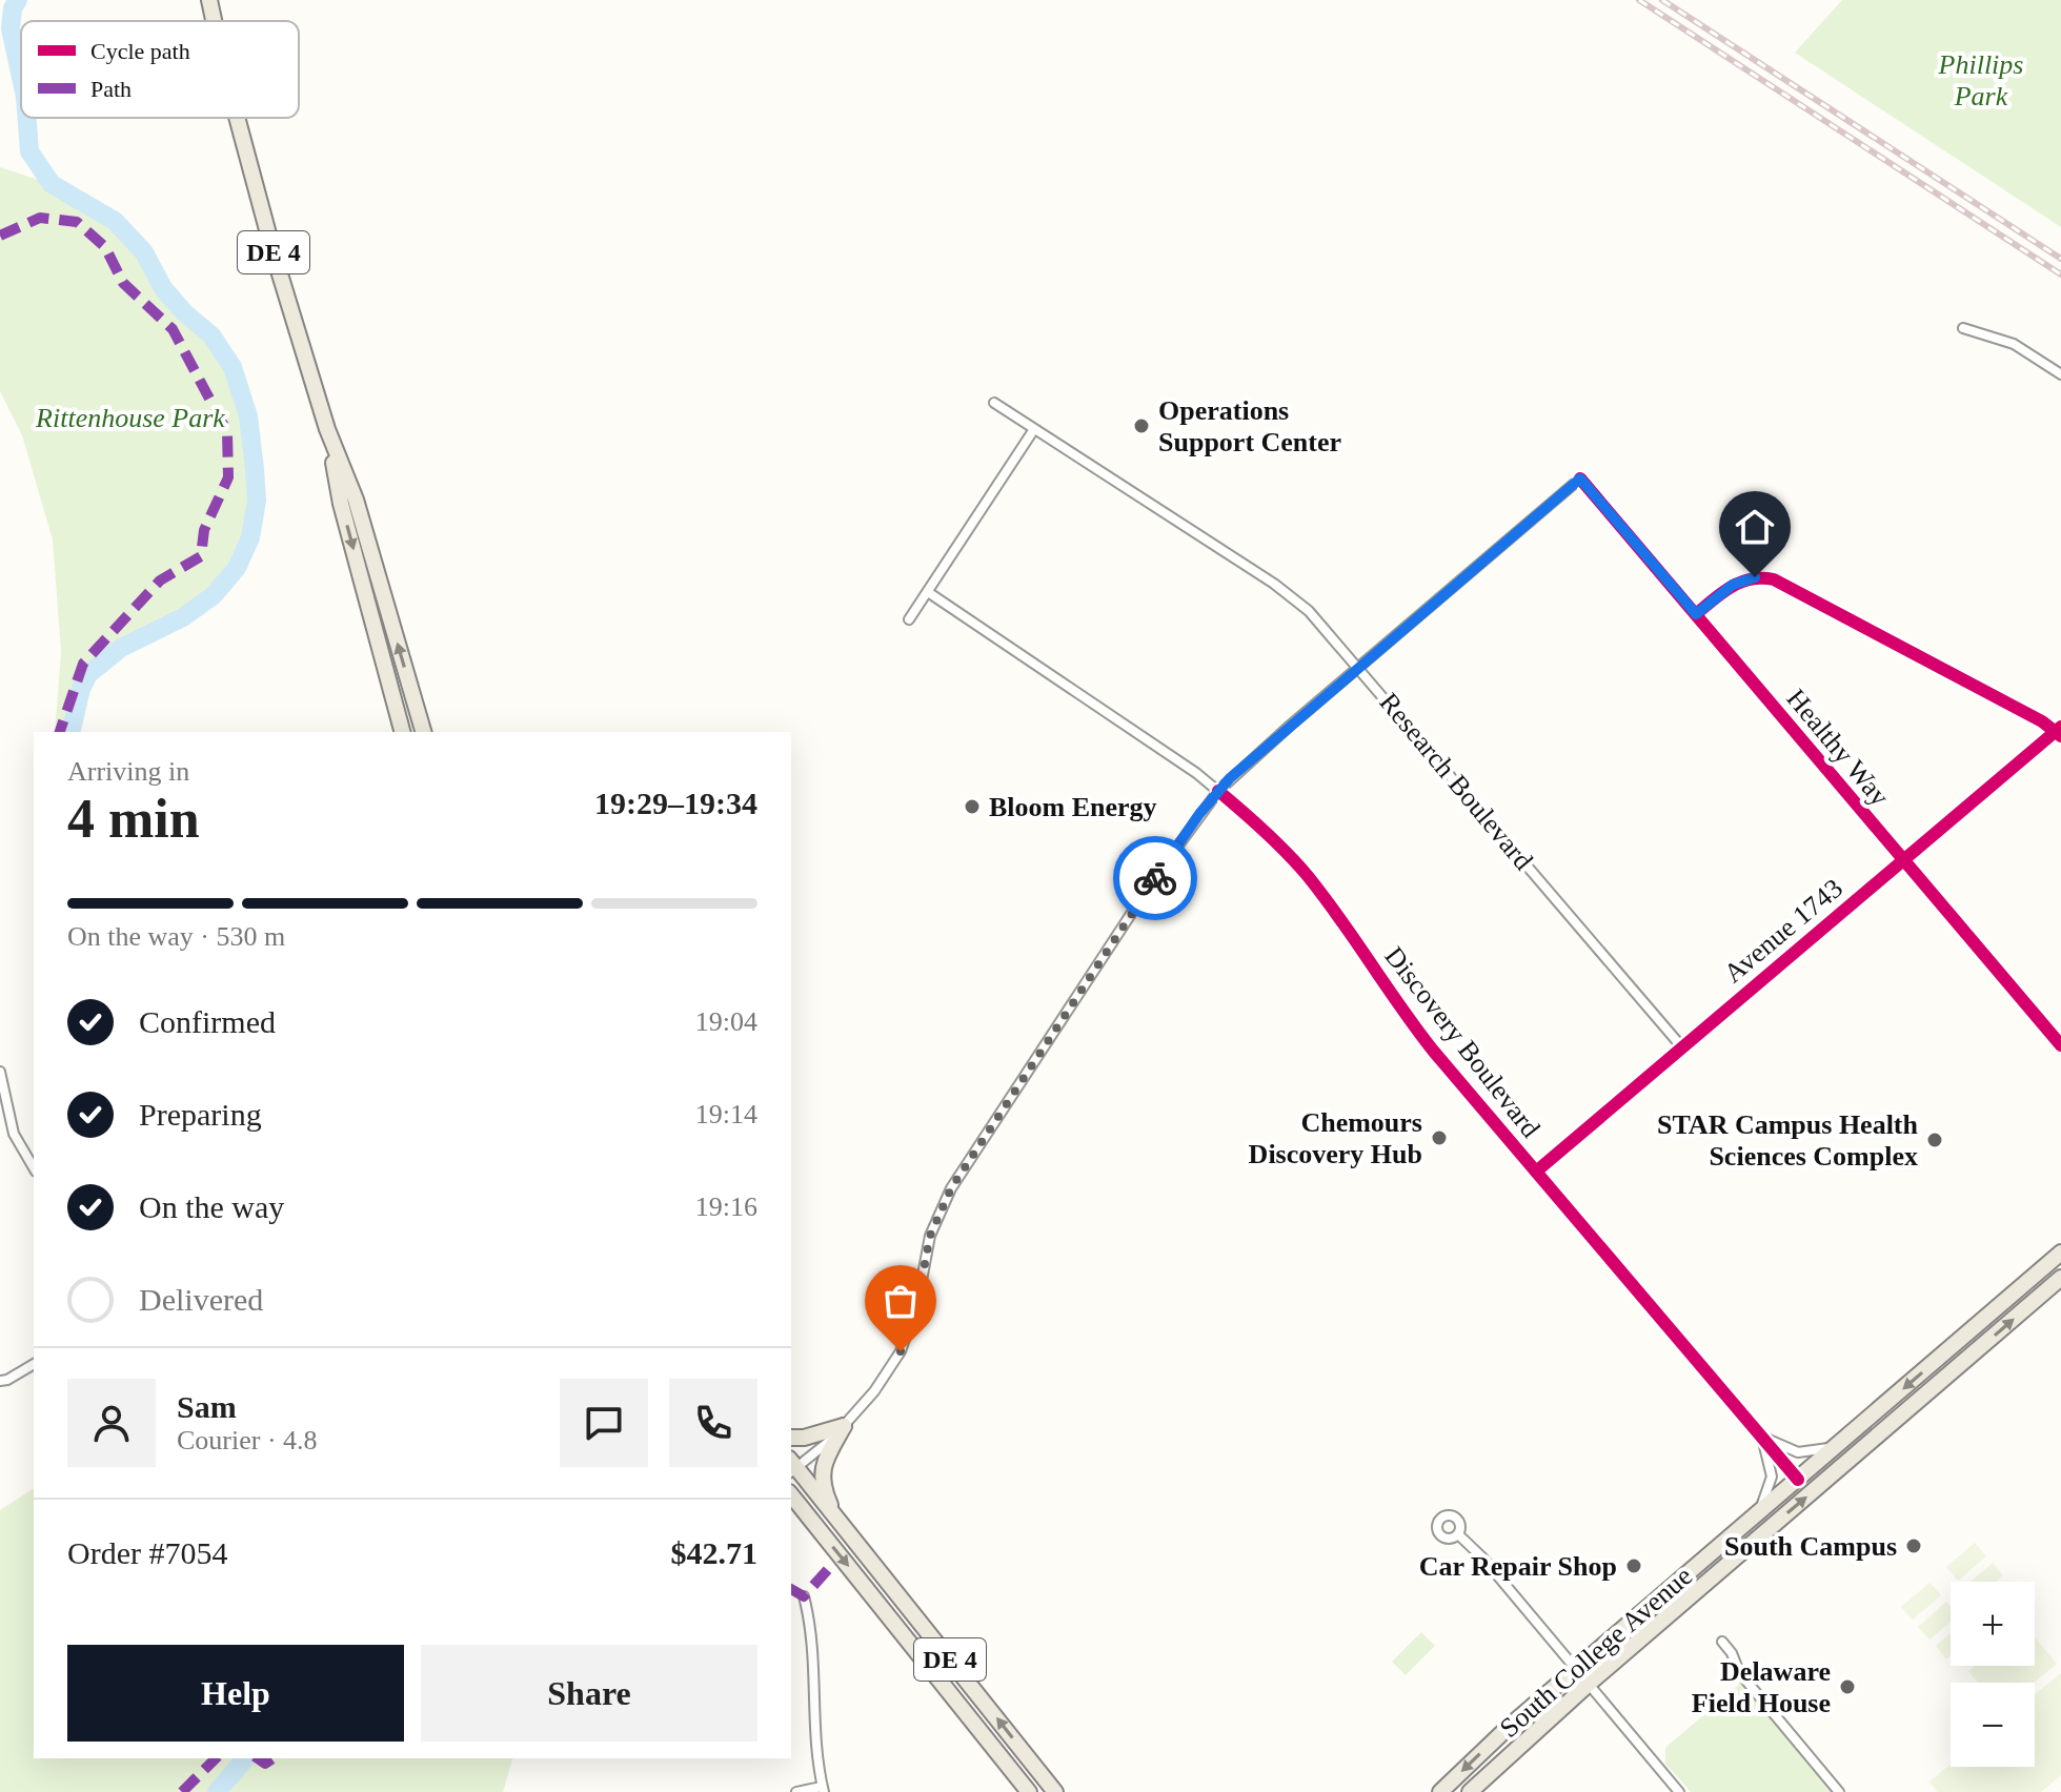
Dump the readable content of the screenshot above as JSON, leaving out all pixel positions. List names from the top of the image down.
{
  "streets": {
    "main road": ["DE 4", "South College Avenue"],
    "street": [
      "Healthy Way",
      "Research Boulevard",
      "Avenue 1743",
      "Discovery Boulevard"
    ]
  },
  "crossings": [
    ["Healthy Way", "Research Boulevard"],
    ["Healthy Way", "Avenue 1743"],
    ["Research Boulevard", "Avenue 1743"],
    ["Avenue 1743", "Discovery Boulevard"],
    ["Discovery Boulevard", "South College Avenue"]
  ],
  "parks": ["Phillips Park", "Rittenhouse Park"],
  "places": [
    "Operations Support Center",
    "Bloom Energy",
    "Chemours Discovery Hub",
    "STAR Campus Health Sciences Complex",
    "South Campus",
    "Car Repair Shop",
    "Delaware Field House"
  ],
  "legend": ["Cycle path", "Path"],
  "page": {
    "heading": ["4 min", "Arriving in", "19:29–19:34"],
    "panel": [
      "Sam",
      "Courier · 4.8",
      "Order #7054",
      "$42.71"
    ],
    "bar": "On the way · 530 m",
    "list": [
      ["Confirmed", "19:04"],
      ["Preparing", "19:14"],
      ["On the way", "19:16"],
      "Delivered"
    ],
    "map_buttons": ["+", "−"],
    "buttons": ["Help", "Share"]
  }
}
